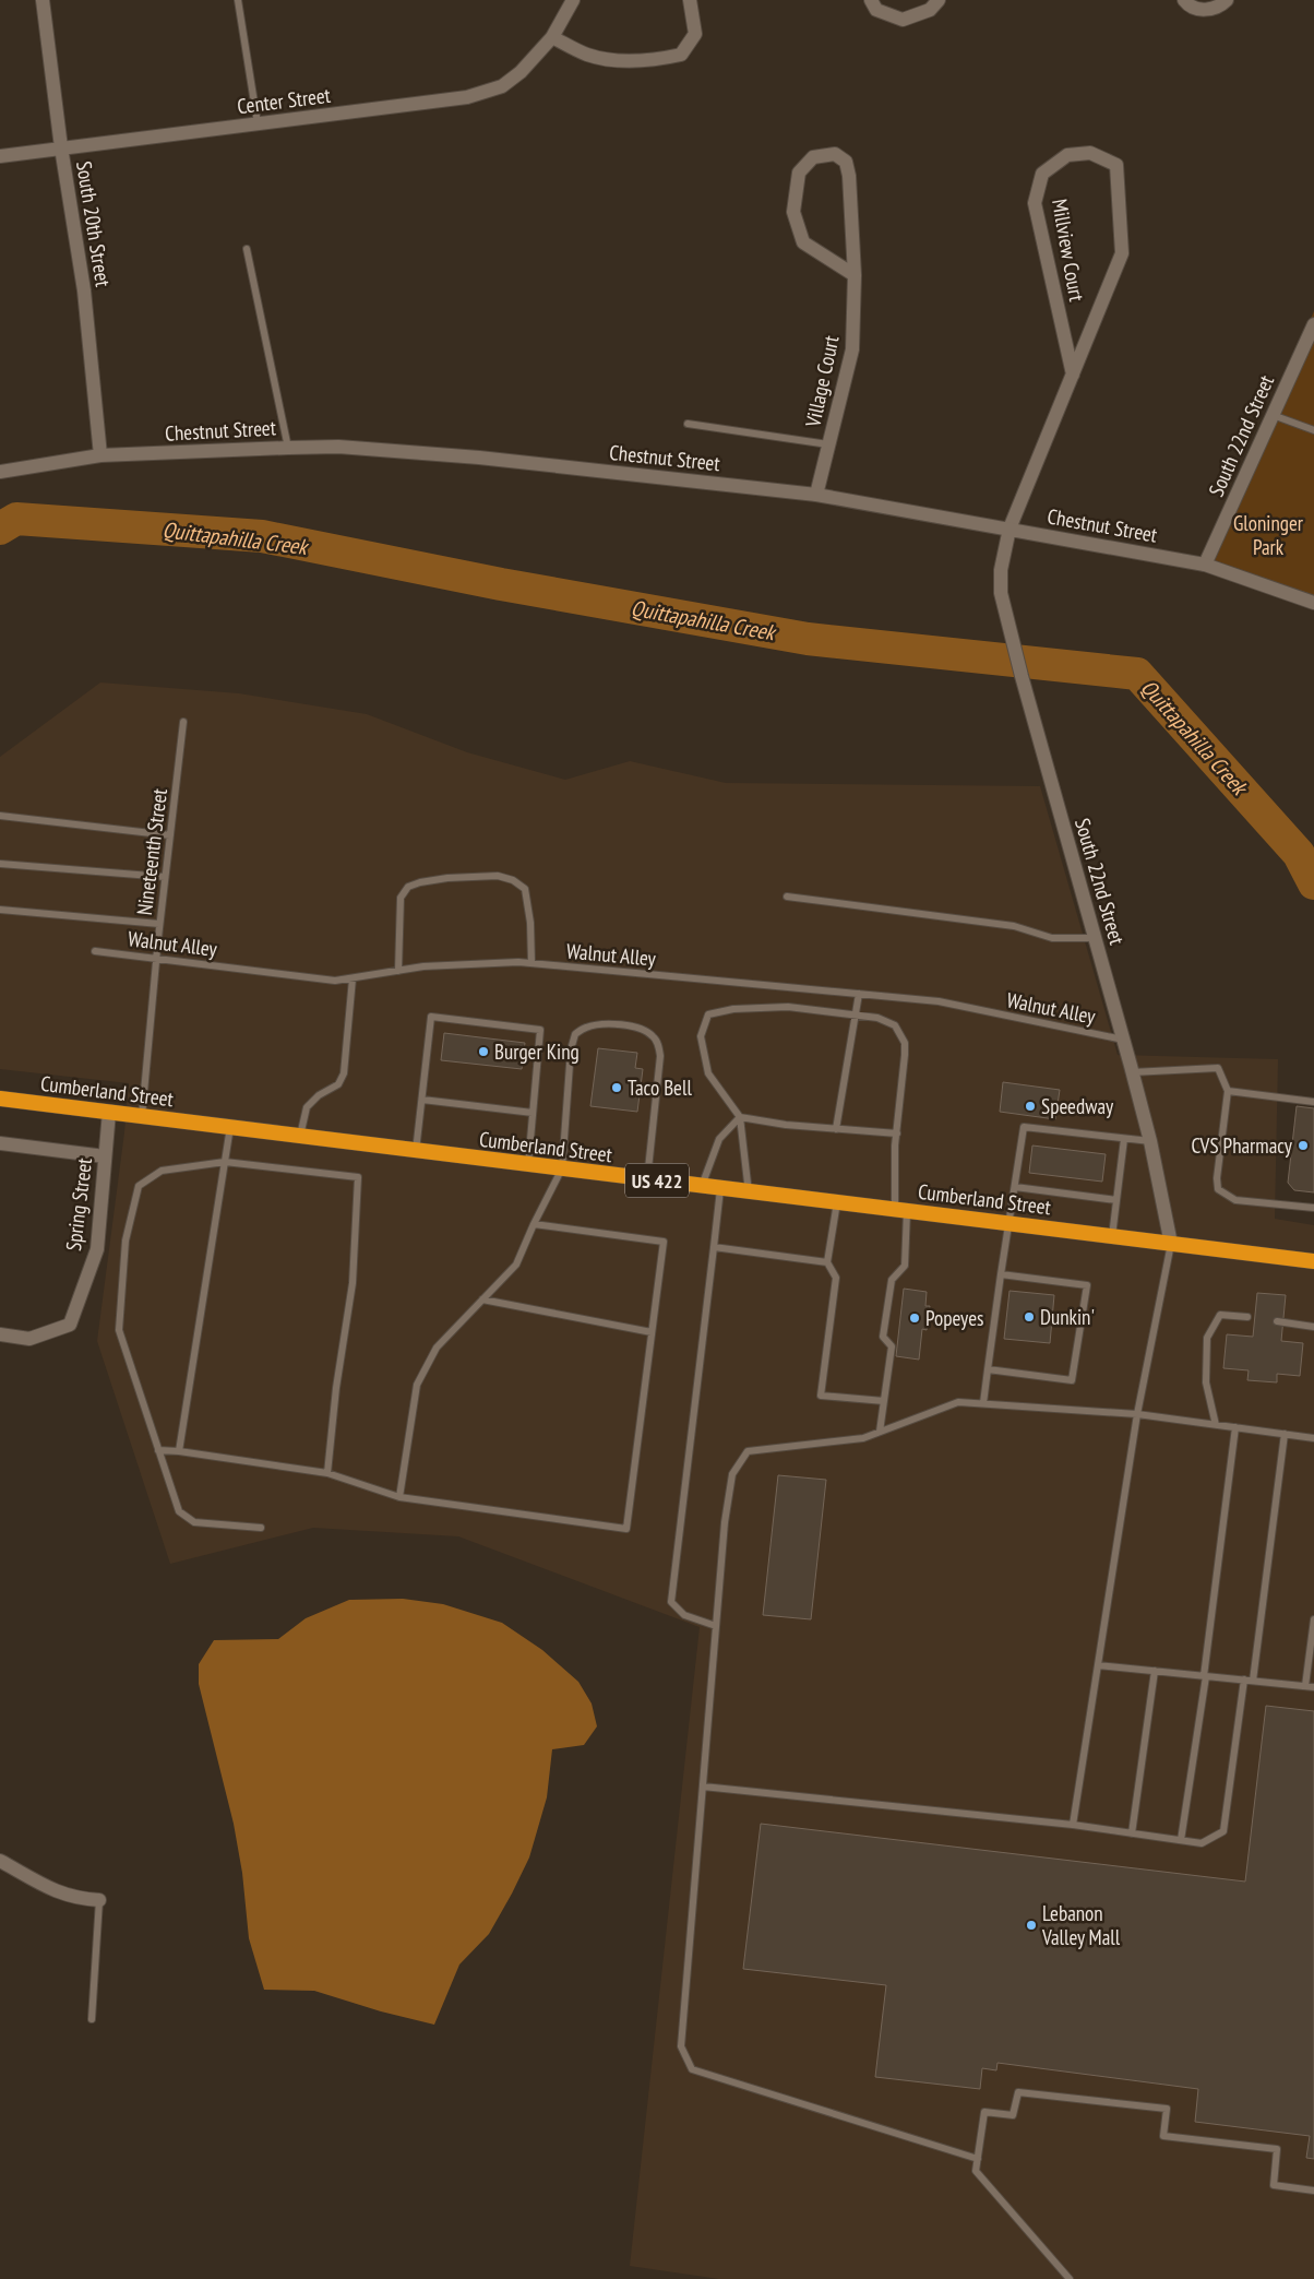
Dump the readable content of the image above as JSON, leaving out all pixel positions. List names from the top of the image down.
{
  "streets": {
    "highway": ["Cumberland Street", "US 422"],
    "street": [
      "Center Street",
      "South 20th Street",
      "Millview Court",
      "Village Court",
      "Chestnut Street",
      "South 22nd Street",
      "Spring Street"
    ],
    "lane": ["Nineteenth Street", "Walnut Alley"]
  },
  "crossings": [
    ["Center Street", "South 20th Street"],
    ["South 20th Street", "Chestnut Street"],
    ["Millview Court", "Chestnut Street"],
    ["Millview Court", "South 22nd Street"],
    ["Village Court", "Chestnut Street"],
    ["Chestnut Street", "South 22nd Street"],
    ["South 22nd Street", "Walnut Alley"],
    ["South 22nd Street", "Cumberland Street"],
    ["Nineteenth Street", "Walnut Alley"],
    ["Nineteenth Street", "Cumberland Street"],
    ["Cumberland Street", "Spring Street"]
  ],
  "water": ["Quittapahilla Creek"],
  "parks": ["Gloninger Park"],
  "places": [
    "Burger King",
    "Taco Bell",
    "Speedway",
    "CVS Pharmacy",
    "Dunkin'",
    "Popeyes",
    "Lebanon Valley Mall"
  ]
}
